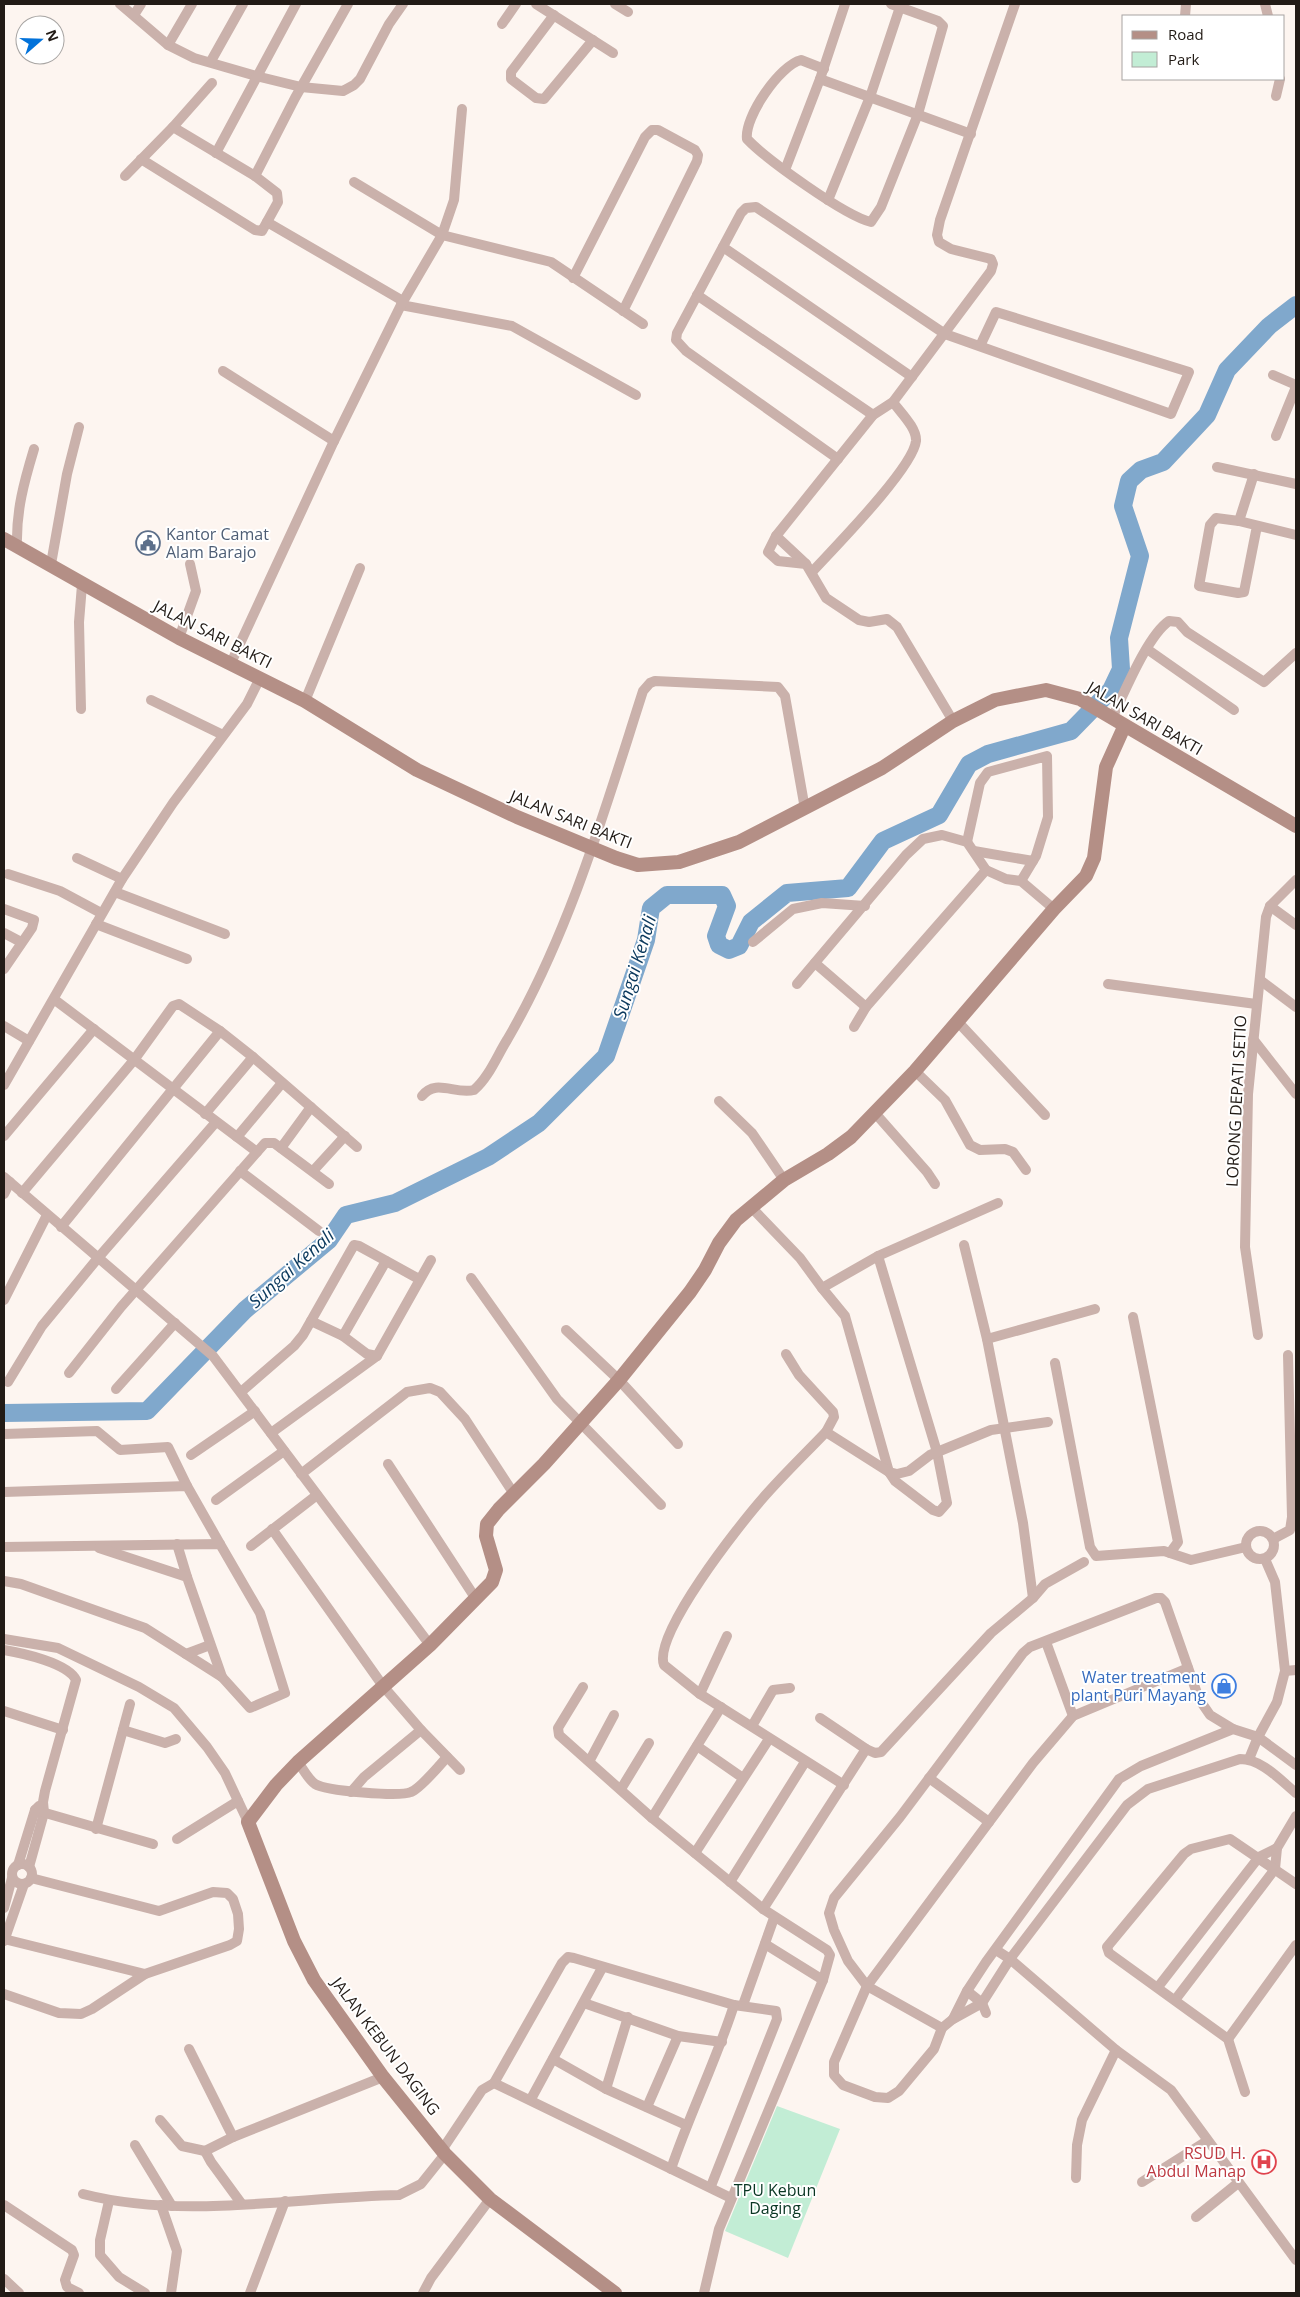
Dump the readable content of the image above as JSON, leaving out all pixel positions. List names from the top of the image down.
{
  "streets": {
    "street": ["JALAN SARI BAKTI", "LORONG DEPATI SETIO", "JALAN KEBUN DAGING"]
  },
  "water": ["Sungai Kenali"],
  "parks": ["TPU Kebun Daging"],
  "places": {
    "public building": ["Kantor Camat Alam Barajo"],
    "shop": ["Water treatment plant Puri Mayang"],
    "hospital": ["RSUD H. Abdul Manap"]
  },
  "legend": ["Road", "Park"],
  "north": "right"
}
